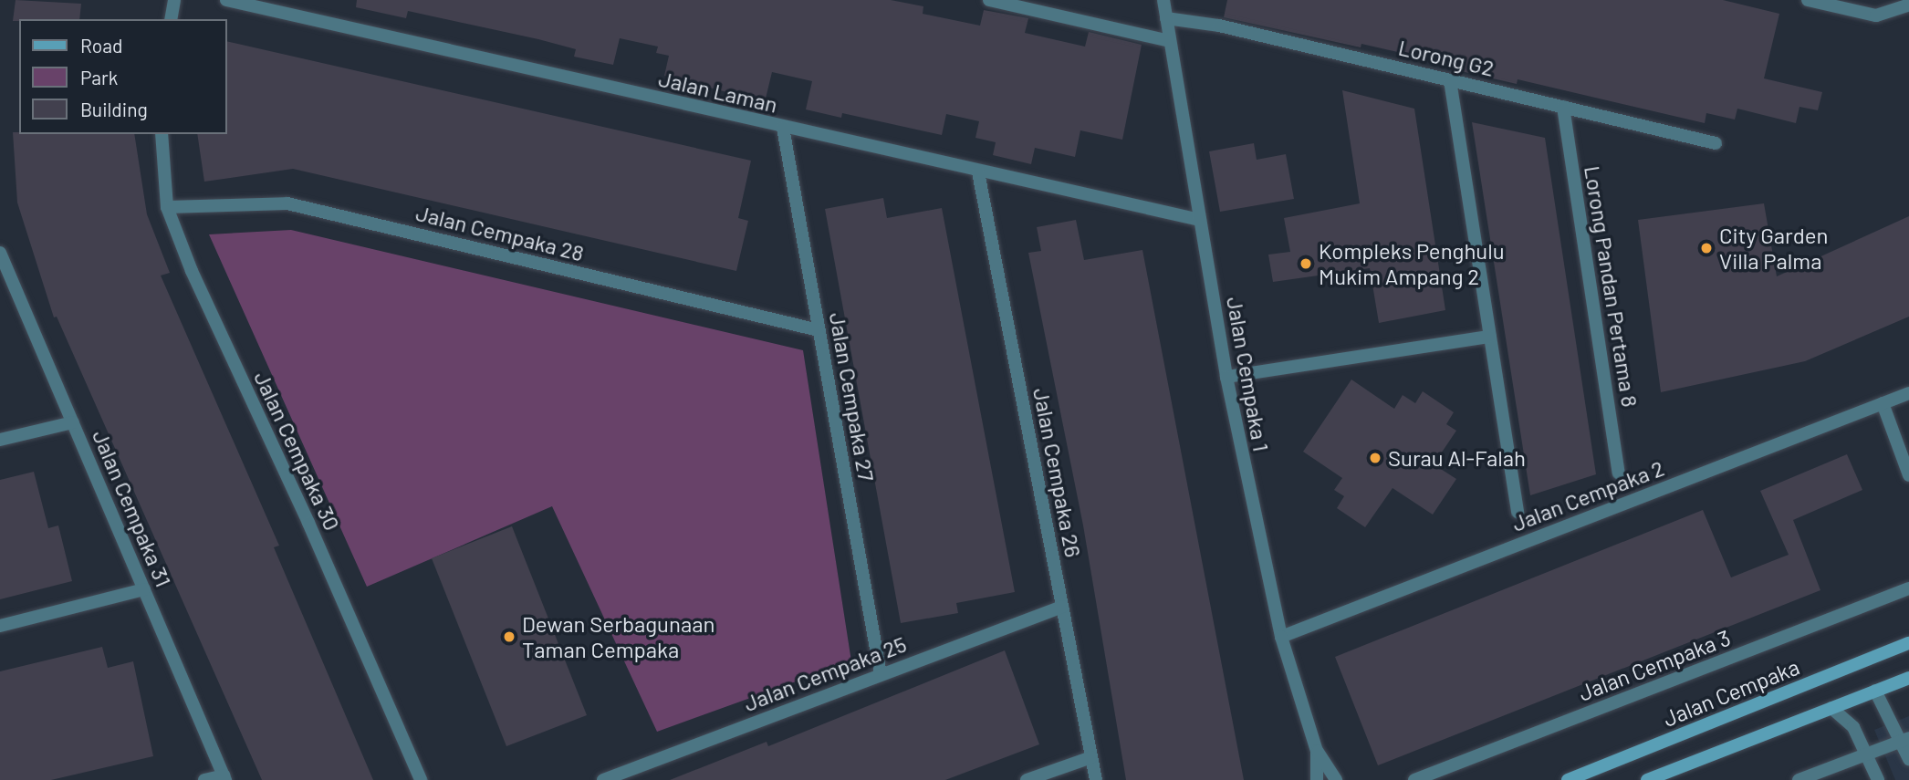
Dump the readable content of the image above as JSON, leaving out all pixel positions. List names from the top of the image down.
{
  "streets": {
    "main road": ["Jalan Cempaka"],
    "street": [
      "Lorong G2",
      "Jalan Laman",
      "Jalan Cempaka 28",
      "Lorong Pandan Pertama 8",
      "Jalan Cempaka 1",
      "Jalan Cempaka 27",
      "Jalan Cempaka 30",
      "Jalan Cempaka 26",
      "Jalan Cempaka 2",
      "Jalan Cempaka 31",
      "Jalan Cempaka 3",
      "Jalan Cempaka 25"
    ]
  },
  "crossings": [
    ["Lorong G2", "Lorong Pandan Pertama 8"],
    ["Lorong G2", "Jalan Cempaka 1"],
    ["Jalan Laman", "Jalan Cempaka 1"],
    ["Jalan Laman", "Jalan Cempaka 27"],
    ["Jalan Laman", "Jalan Cempaka 26"],
    ["Jalan Cempaka 28", "Jalan Cempaka 27"],
    ["Jalan Cempaka 28", "Jalan Cempaka 30"],
    ["Jalan Cempaka 1", "Jalan Cempaka 2"],
    ["Jalan Cempaka 27", "Jalan Cempaka 25"],
    ["Jalan Cempaka 26", "Jalan Cempaka 25"]
  ],
  "places": [
    "City Garden Villa Palma",
    "Kompleks Penghulu Mukim Ampang 2",
    "Surau Al-Falah",
    "Dewan Serbagunaan Taman Cempaka"
  ],
  "legend": ["Road", "Park", "Building"]
}
